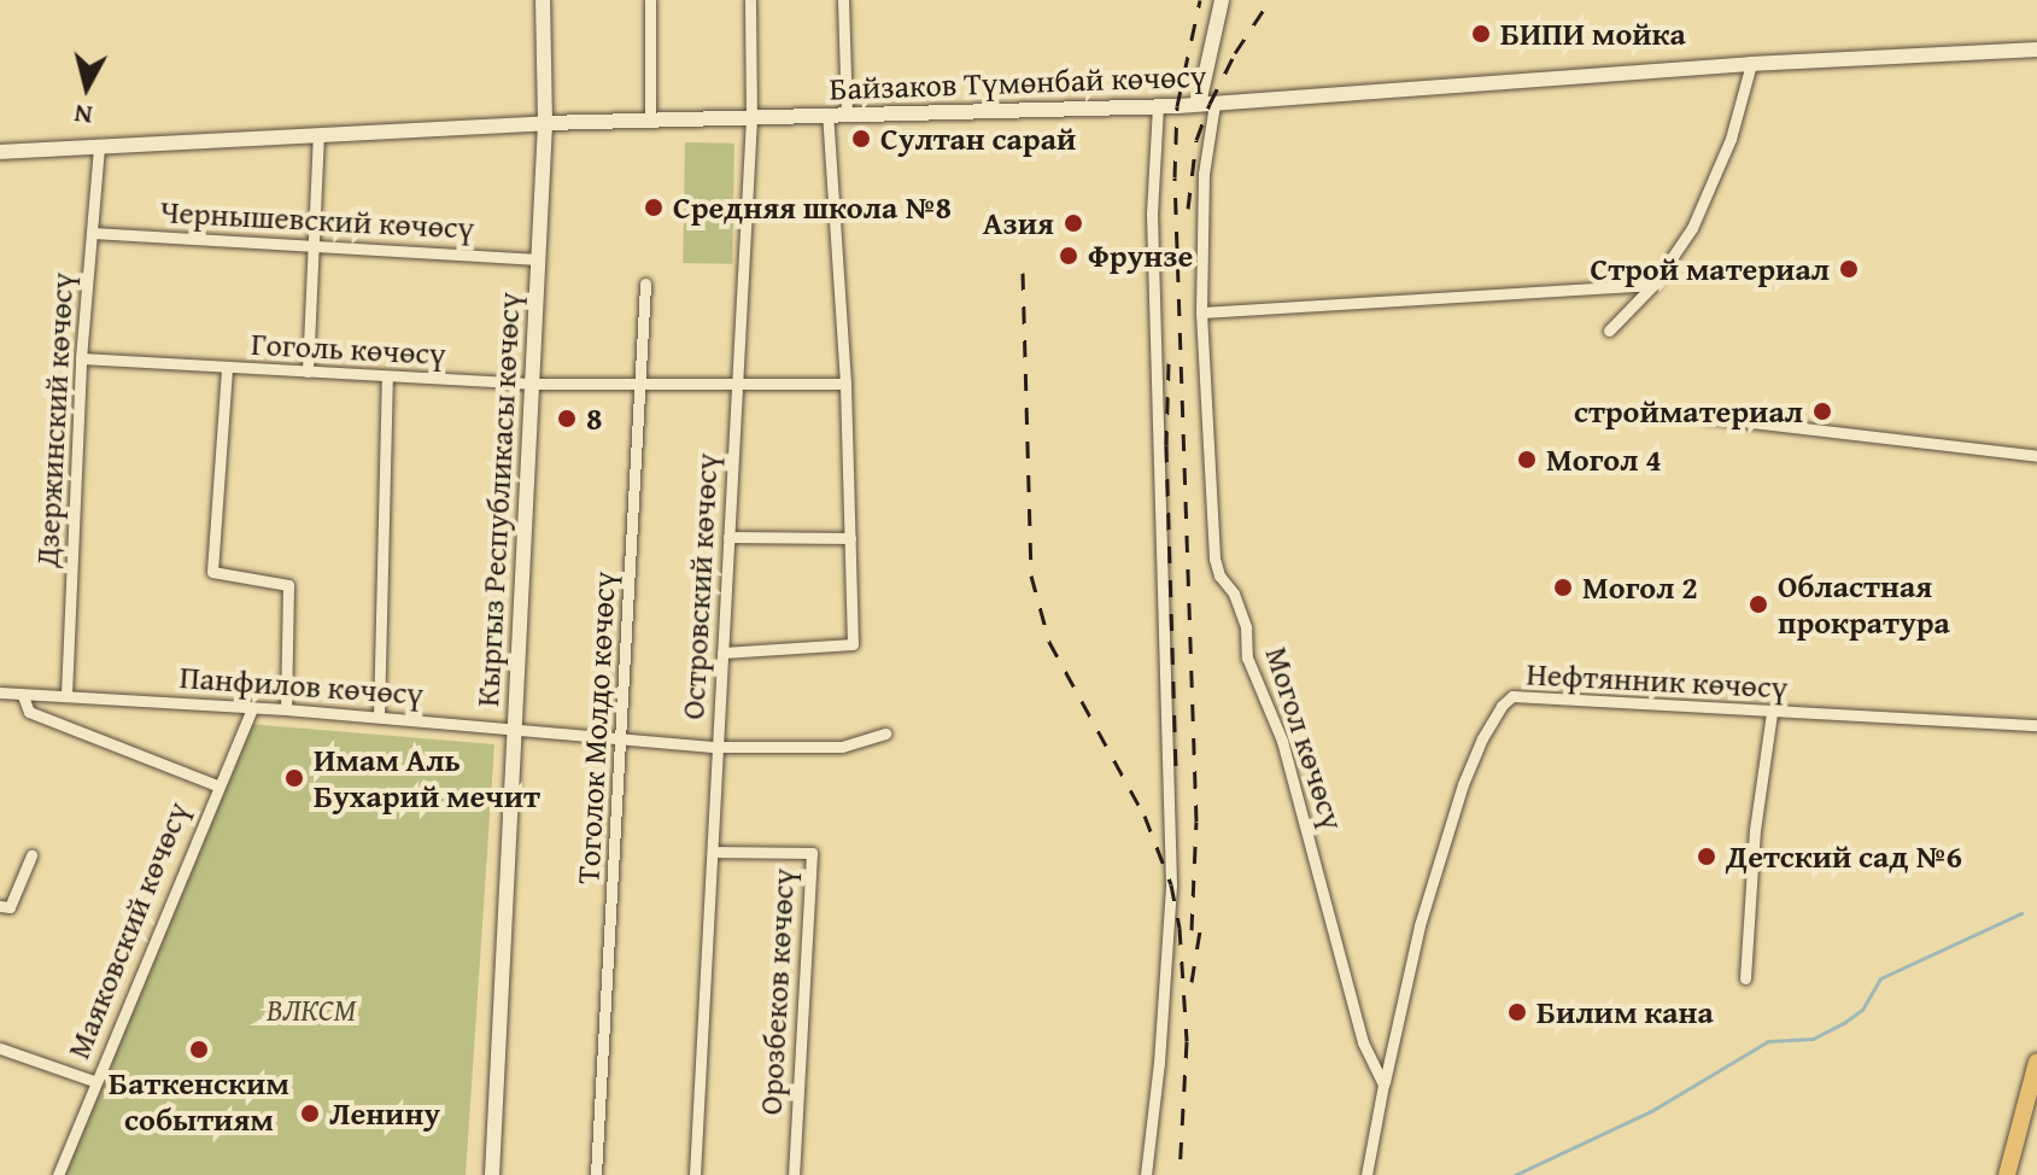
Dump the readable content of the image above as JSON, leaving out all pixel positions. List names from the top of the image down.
{
  "streets": {
    "main road": ["Байзаков Түмөнбай көчөсү", "Кыргыз Республикасы көчөсү"],
    "street": [
      "Чернышевский көчөсү",
      "Гоголь көчөсү",
      "Дзержинский көчөсү",
      "Островский көчөсү",
      "Нефтянник көчөсү",
      "Панфилов көчөсү",
      "Тоголок Молдо көчөсү",
      "Могол көчөсү",
      "Маяковский көчөсү",
      "Орозбеков көчөсү"
    ]
  },
  "crossings": [
    ["Байзаков Түмөнбай көчөсү", "Дзержинский көчөсү"],
    ["Байзаков Түмөнбай көчөсү", "Кыргыз Республикасы көчөсү"],
    ["Байзаков Түмөнбай көчөсү", "Островский көчөсү"],
    ["Байзаков Түмөнбай көчөсү", "Могол көчөсү"],
    ["Чернышевский көчөсү", "Дзержинский көчөсү"],
    ["Чернышевский көчөсү", "Кыргыз Республикасы көчөсү"],
    ["Гоголь көчөсү", "Дзержинский көчөсү"],
    ["Гоголь көчөсү", "Кыргыз Республикасы көчөсү"],
    ["Гоголь көчөсү", "Островский көчөсү"],
    ["Гоголь көчөсү", "Тоголок Молдо көчөсү"],
    ["Дзержинский көчөсү", "Панфилов көчөсү"],
    ["Кыргыз Республикасы көчөсү", "Панфилов көчөсү"],
    ["Островский көчөсү", "Панфилов көчөсү"],
    ["Островский көчөсү", "Орозбеков көчөсү"],
    ["Нефтянник көчөсү", "Могол көчөсү"],
    ["Панфилов көчөсү", "Тоголок Молдо көчөсү"],
    ["Панфилов көчөсү", "Маяковский көчөсү"]
  ],
  "parks": ["ВЛКСМ"],
  "places": [
    "БИПИ мойка",
    "Султан сарай",
    "Средняя школа №8",
    "Азия",
    "Фрунзе",
    "Строй материал",
    "стройматериал",
    "8",
    "Могол 4",
    "Могол 2",
    "Областная прократура",
    "Имам Аль Бухарий мечит",
    "Детский сад №6",
    "Билим кана",
    "Баткенским событиям",
    "Ленину"
  ],
  "north": "bottom"
}
